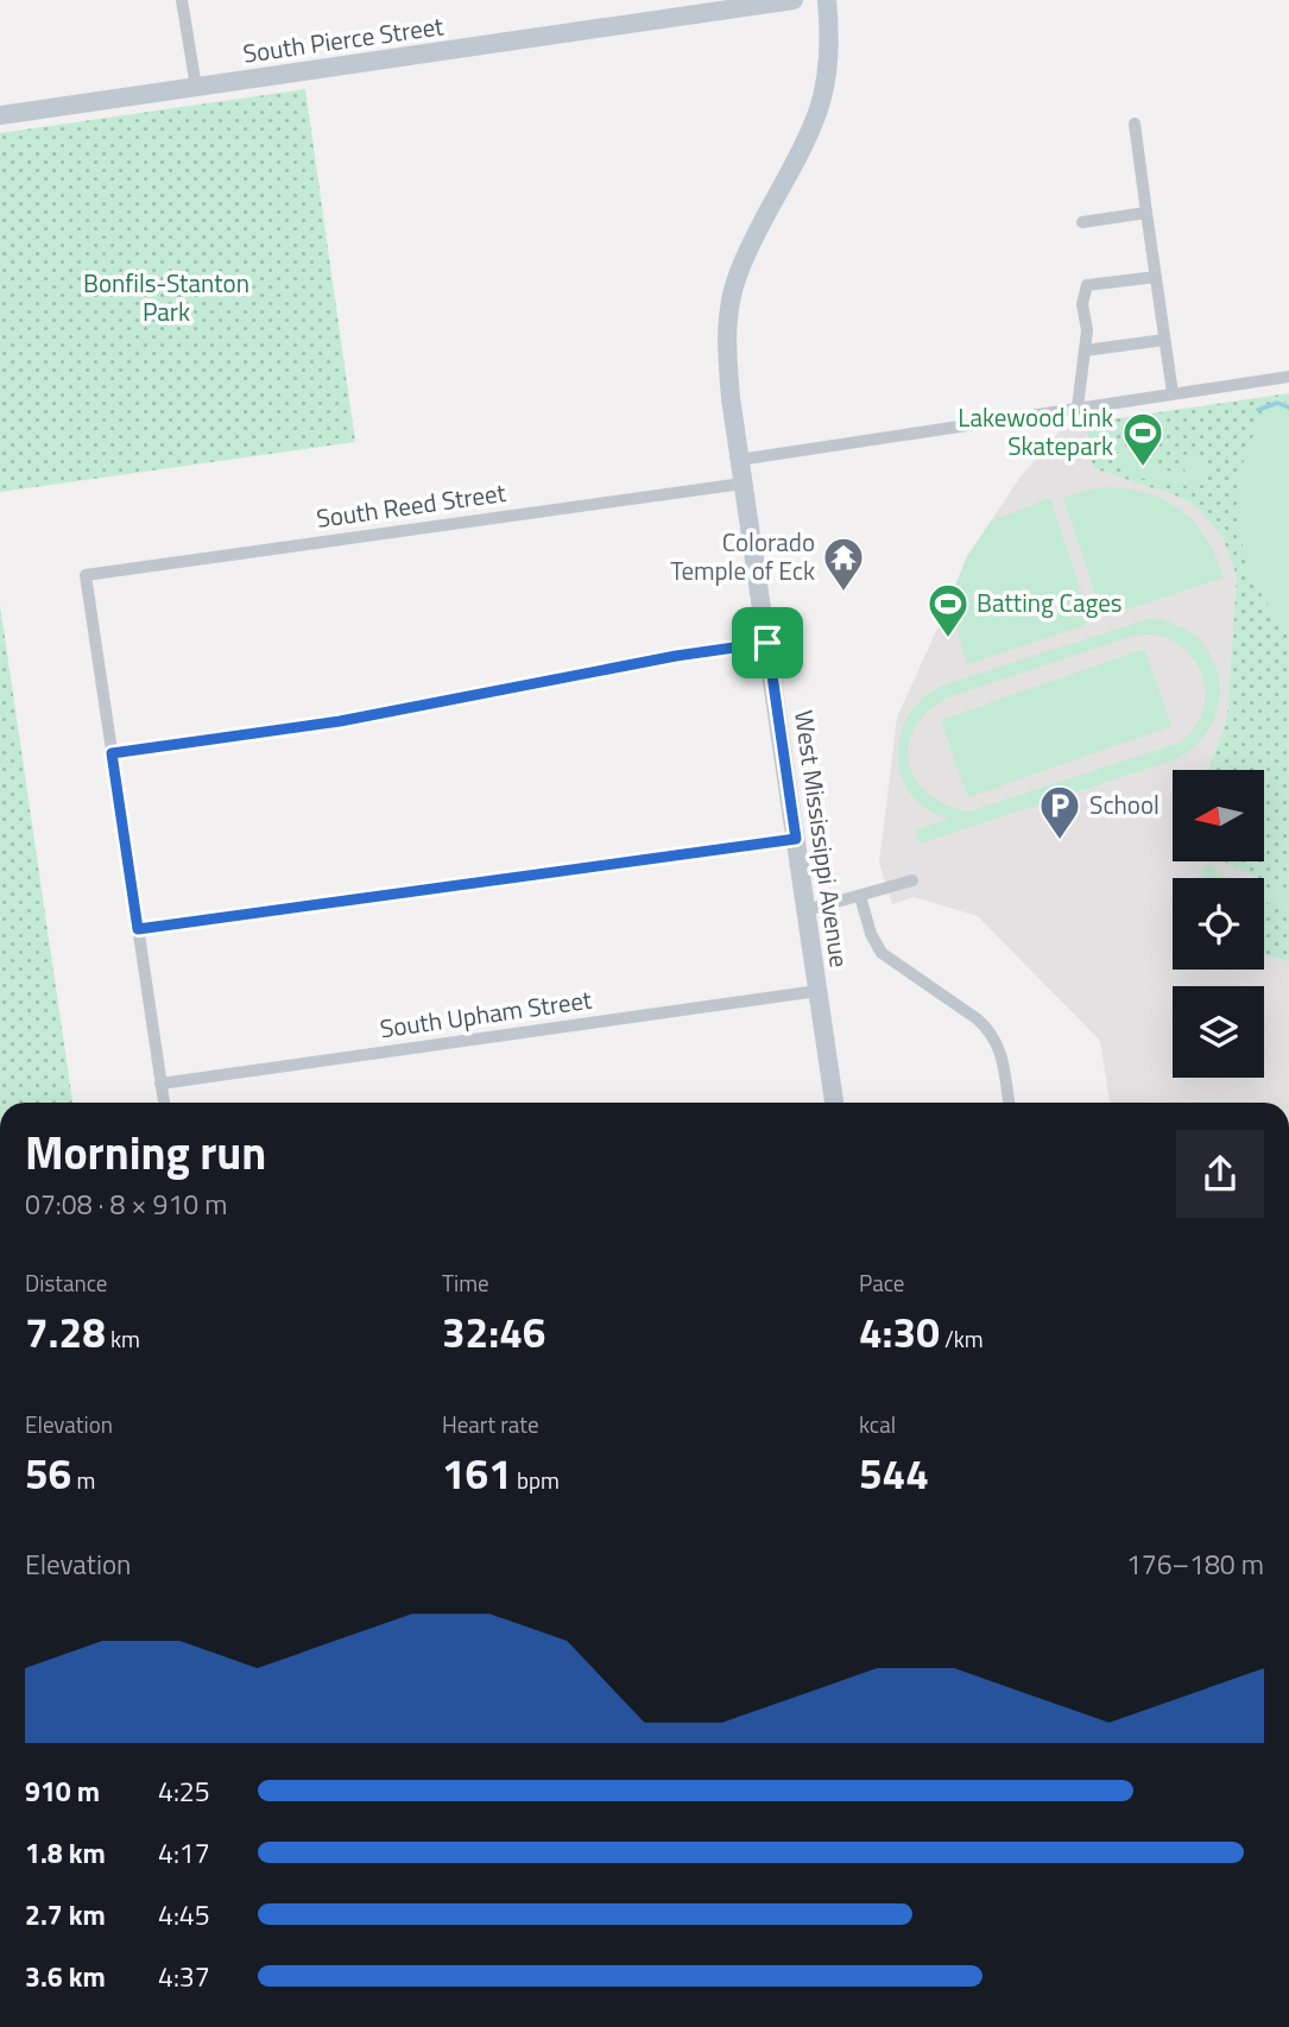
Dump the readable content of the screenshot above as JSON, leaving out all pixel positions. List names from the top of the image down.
{
  "streets": {
    "main road": ["South Pierce Street", "West Mississippi Avenue"],
    "street": ["South Reed Street", "South Upham Street"]
  },
  "crossings": [
    ["South Reed Street", "West Mississippi Avenue"],
    ["West Mississippi Avenue", "South Upham Street"]
  ],
  "parks": ["Bonfils-Stanton Park"],
  "places": {
    "sports": ["Lakewood Link Skatepark", "Batting Cages"],
    "temple": ["Colorado Temple of Eck"],
    "parking": ["School"]
  },
  "north": "left",
  "page": {
    "heading": ["Morning run", "07:08 · 8 × 910 m"],
    "stats": [
      ["Distance", "7.28 km"],
      ["Time", "32:46"],
      ["Pace", "4:30 /km"],
      ["Elevation", "56 m"],
      ["Heart rate", "161 bpm"],
      ["kcal", "544"]
    ],
    "chart": ["Elevation", "176–180 m"],
    "list": [
      {
        "name": "910 m",
        "note": "4:25"
      },
      {
        "name": "1.8 km",
        "note": "4:17"
      },
      {
        "name": "2.7 km",
        "note": "4:45"
      },
      {
        "name": "3.6 km",
        "note": "4:37"
      }
    ]
  }
}
